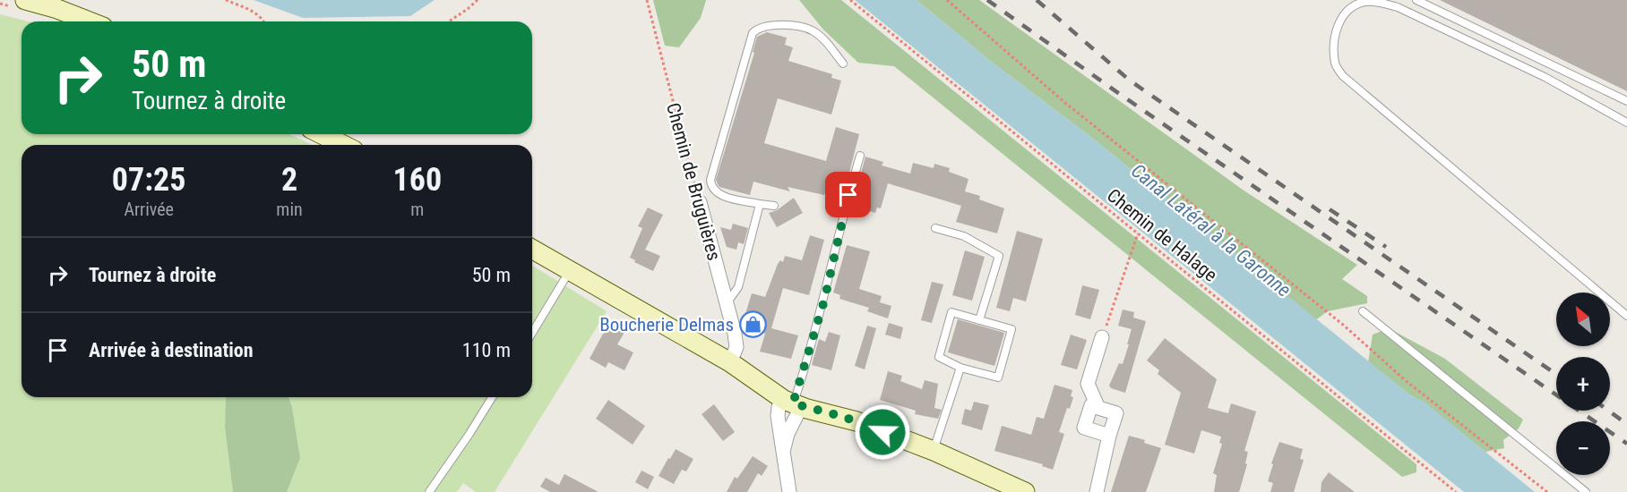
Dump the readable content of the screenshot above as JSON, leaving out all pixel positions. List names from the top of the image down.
{
  "streets": {
    "street": ["Chemin de Bruguières"],
    "path": ["Chemin de Halage"]
  },
  "water": ["Canal Latéral à la Garonne"],
  "places": {
    "shop": ["Boucherie Delmas"]
  },
  "north": "top left",
  "page": {
    "turn": ["50 m", "Tournez à droite"],
    "eta": [
      "07:25",
      "Arrivée",
      "2",
      "min",
      "160",
      "m"
    ],
    "list": [
      {
        "name": "Tournez à droite",
        "value": "50 m"
      },
      {
        "name": "Arrivée à destination",
        "value": "110 m"
      }
    ],
    "map_buttons": ["+", "−"]
  }
}
